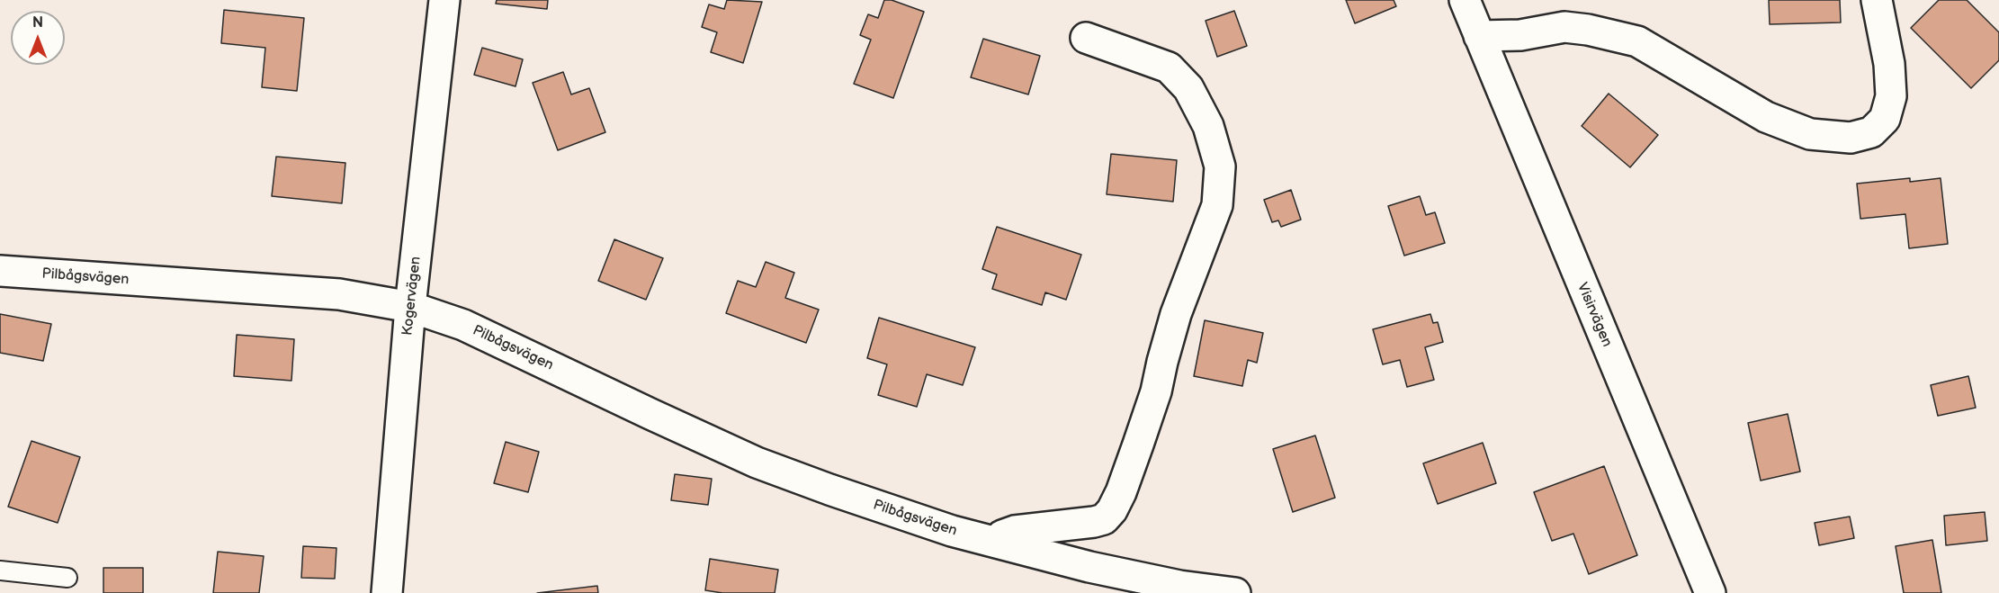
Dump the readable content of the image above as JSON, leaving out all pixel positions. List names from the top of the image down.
{
  "streets": {
    "street": ["Pilbågsvägen", "Kogervägen", "Visirvägen"]
  },
  "crossings": [
    ["Pilbågsvägen", "Kogervägen"]
  ],
  "north": "top"
}
